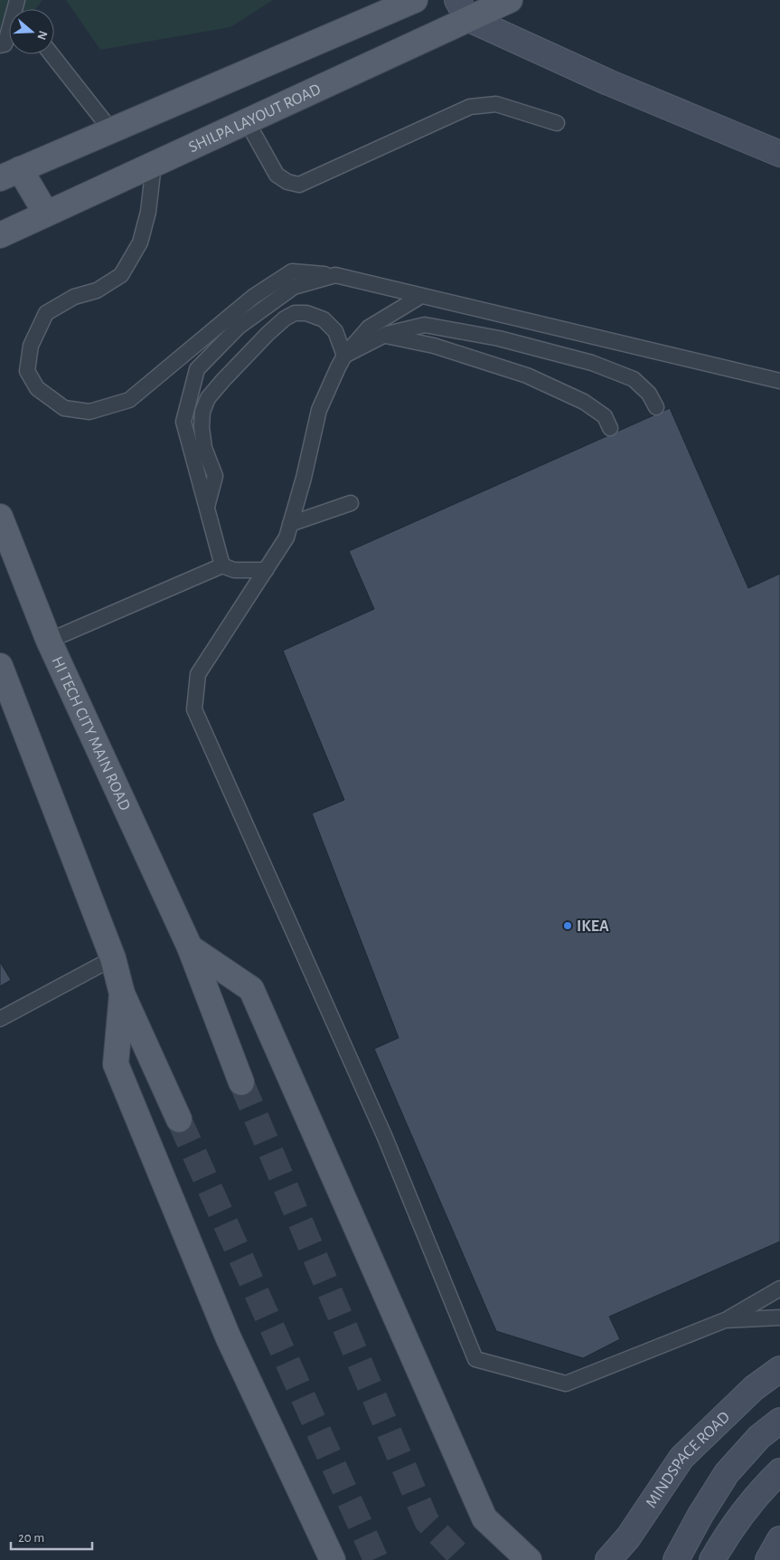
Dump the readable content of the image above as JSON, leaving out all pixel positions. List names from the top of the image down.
{
  "streets": {
    "main road": ["SHILPA LAYOUT ROAD", "HI TECH CITY MAIN ROAD", "MINDSPACE ROAD"]
  },
  "places": ["IKEA"],
  "scale_bar": "20 m",
  "north": "right"
}
